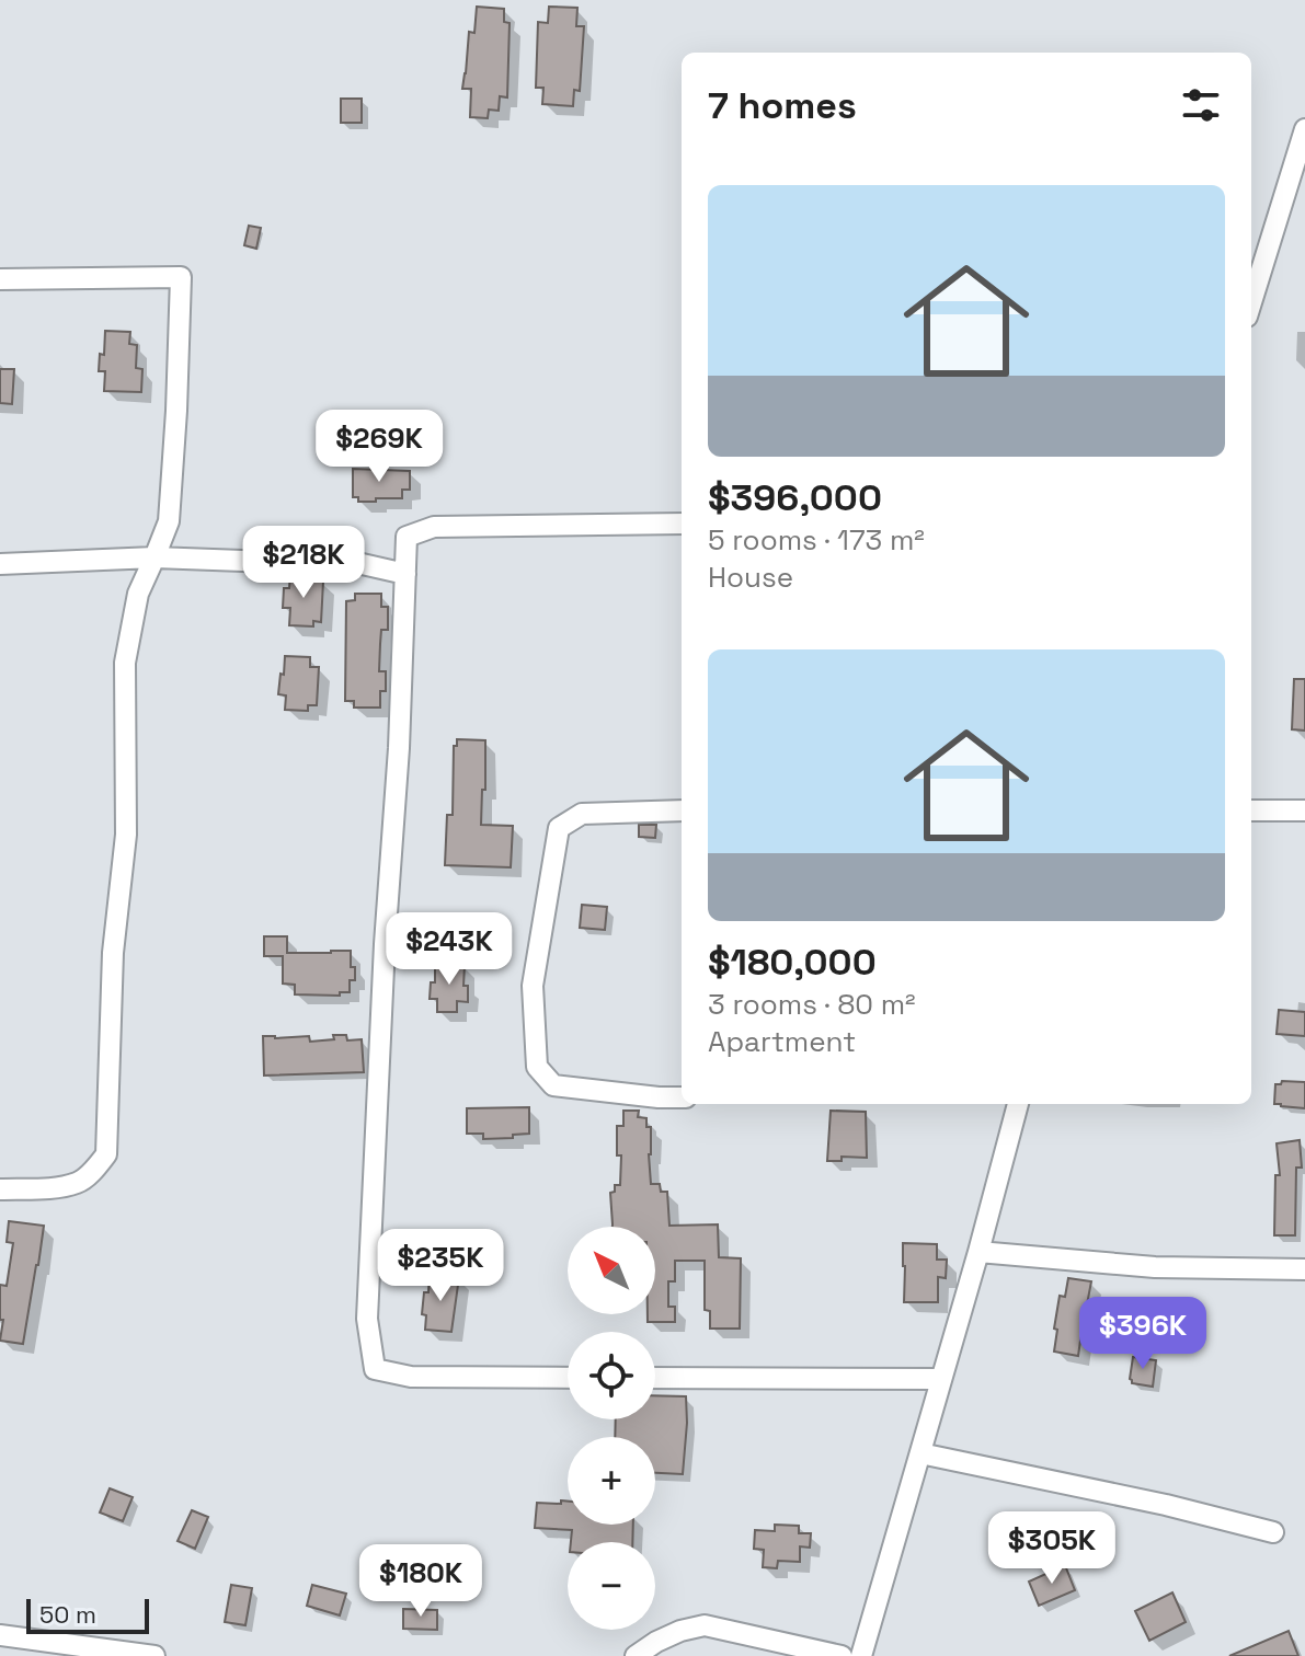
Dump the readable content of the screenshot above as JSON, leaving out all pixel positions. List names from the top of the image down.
{
  "scale_bar": "50 m",
  "north": "top left",
  "page": {
    "heading": "7 homes",
    "list": [
      {
        "name": "$396,000",
        "note": "5 rooms · 173 m² · House"
      },
      {
        "name": "$180,000",
        "note": "3 rooms · 80 m² · Apartment"
      }
    ],
    "price": [
      "$269K",
      "$218K",
      "$243K",
      "$235K",
      "$396K",
      "$305K",
      "$180K"
    ],
    "map_buttons": ["+", "−"],
    "scale": "50 m"
  }
}
